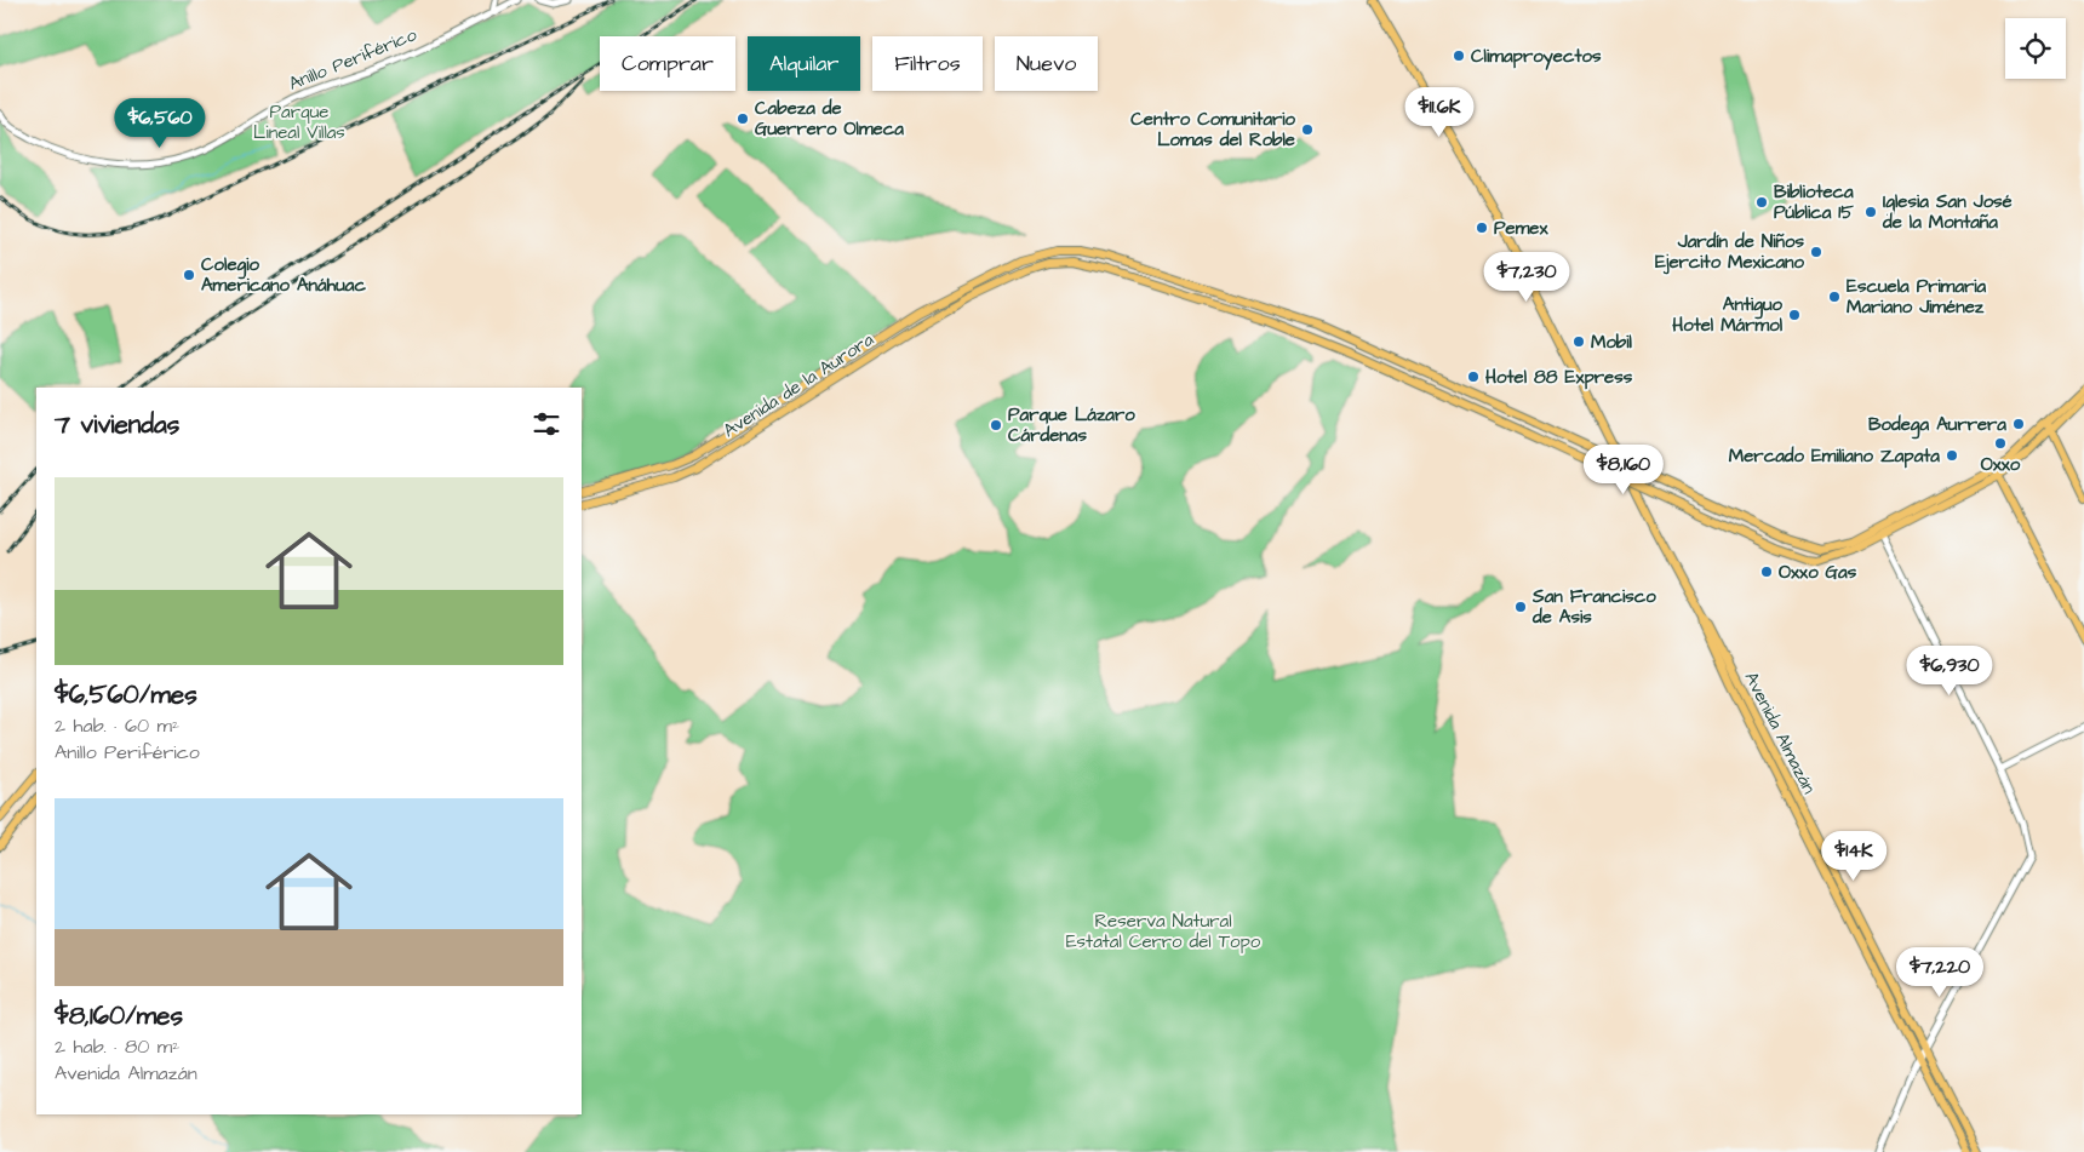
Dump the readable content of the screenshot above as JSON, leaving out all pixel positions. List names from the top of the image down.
{
  "streets": {
    "main road": ["Avenida de la Aurora", "Avenida Almazán"],
    "street": ["Anillo Periférico"]
  },
  "parks": ["Parque Lineal Villas", "Reserva Natural Estatal Cerro del Topo"],
  "places": [
    "Climaproyectos",
    "Cabeza de Guerrero Olmeca",
    "Centro Comunitario Lomas del Roble",
    "Biblioteca Pública 15",
    "Iglesia San José de la Montaña",
    "Pemex",
    "Jardín de Niños Ejercito Mexicano",
    "Colegio Americano Anáhuac",
    "Escuela Primaria Mariano Jiménez",
    "Antiguo Hotel Mármol",
    "Mobil",
    "Hotel 88 Express",
    "Bodega Aurrera",
    "Parque Lázaro Cárdenas",
    "Oxxo",
    "Mercado Emiliano Zapata",
    "Oxxo Gas",
    "San Francisco de Asis"
  ],
  "page": {
    "chip": [
      "Comprar",
      "Alquilar",
      "Filtros",
      "Nuevo"
    ],
    "price": [
      "$11.6K",
      "$6,560",
      "$7,230",
      "$8,160",
      "$6,930",
      "$14K",
      "$7,220"
    ],
    "heading": "7 viviendas",
    "list": [
      {
        "name": "$6,560/mes",
        "note": "2 hab. · 60 m² · Anillo Periférico"
      },
      {
        "name": "$8,160/mes",
        "note": "2 hab. · 80 m² · Avenida Almazán"
      }
    ]
  }
}
